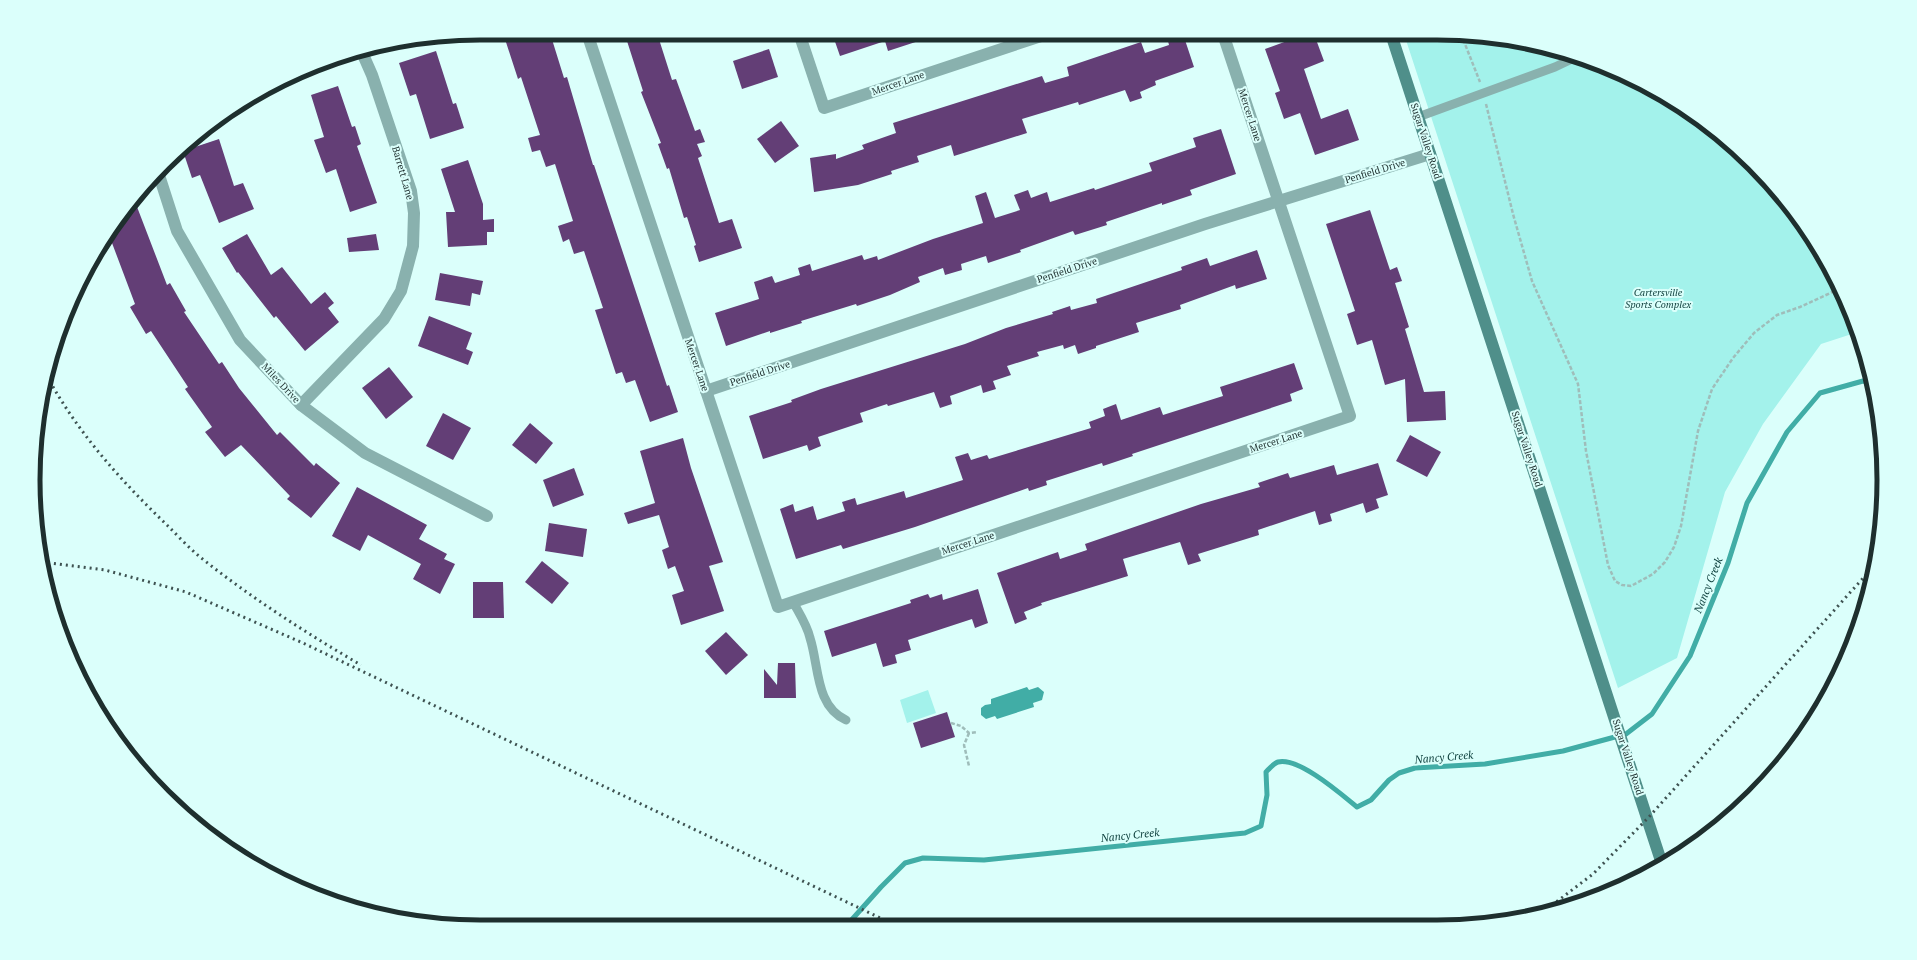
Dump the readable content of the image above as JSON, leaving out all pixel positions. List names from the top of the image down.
{
  "streets": {
    "street": [
      "Mercer Lane",
      "Sugar Valley Road",
      "Penfield Drive",
      "Barrett Lane",
      "Miles Drive"
    ]
  },
  "crossings": [
    ["Mercer Lane", "Penfield Drive"],
    ["Sugar Valley Road", "Penfield Drive"],
    ["Barrett Lane", "Miles Drive"]
  ],
  "water": ["Nancy Creek"],
  "parks": ["Cartersville Sports Complex"]
}
